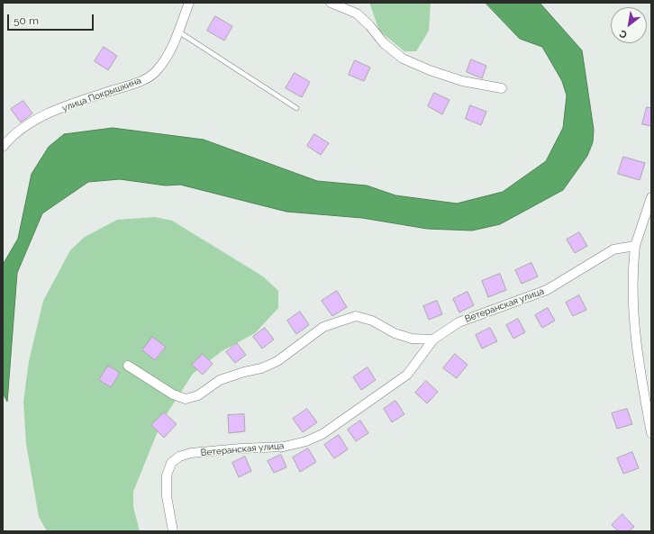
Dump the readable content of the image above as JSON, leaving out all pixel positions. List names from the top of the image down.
{
  "streets": {
    "street": ["улица Покрышкина", "Ветеранская улица"]
  },
  "scale_bar": "50 m",
  "north": "bottom left"
}
